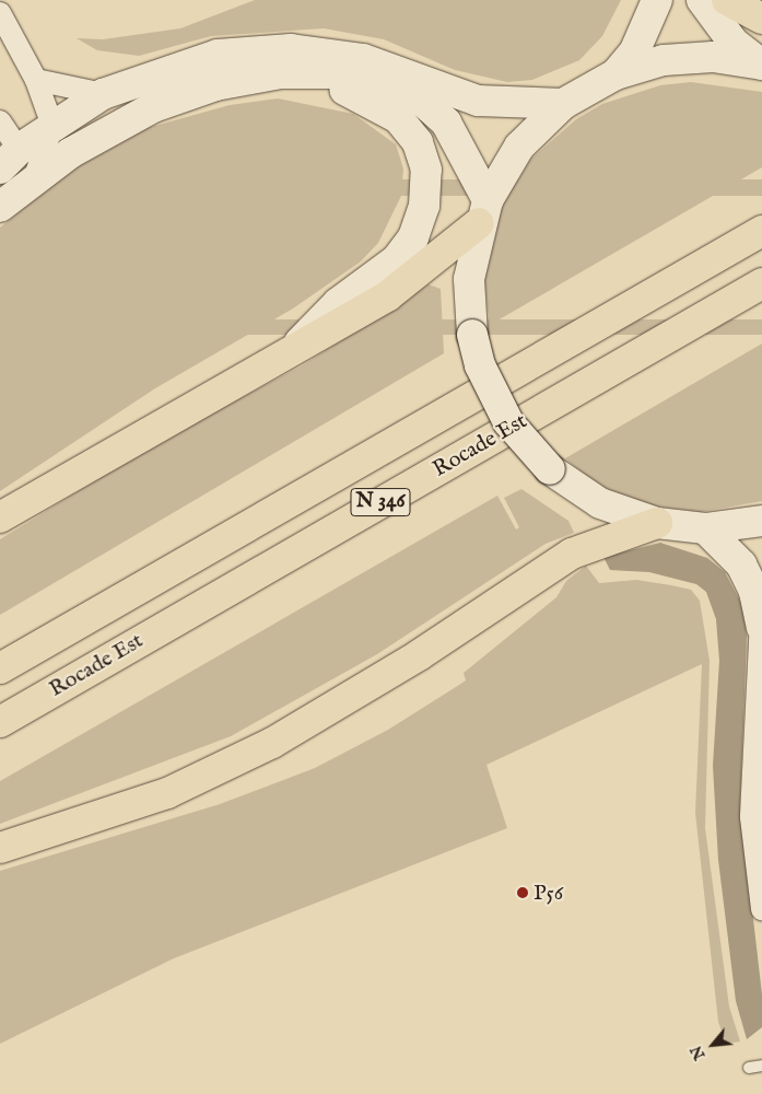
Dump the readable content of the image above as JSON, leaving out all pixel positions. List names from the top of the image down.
{
  "streets": {
    "highway": ["Rocade Est", "N 346"]
  },
  "places": ["P56"],
  "north": "bottom left"
}
